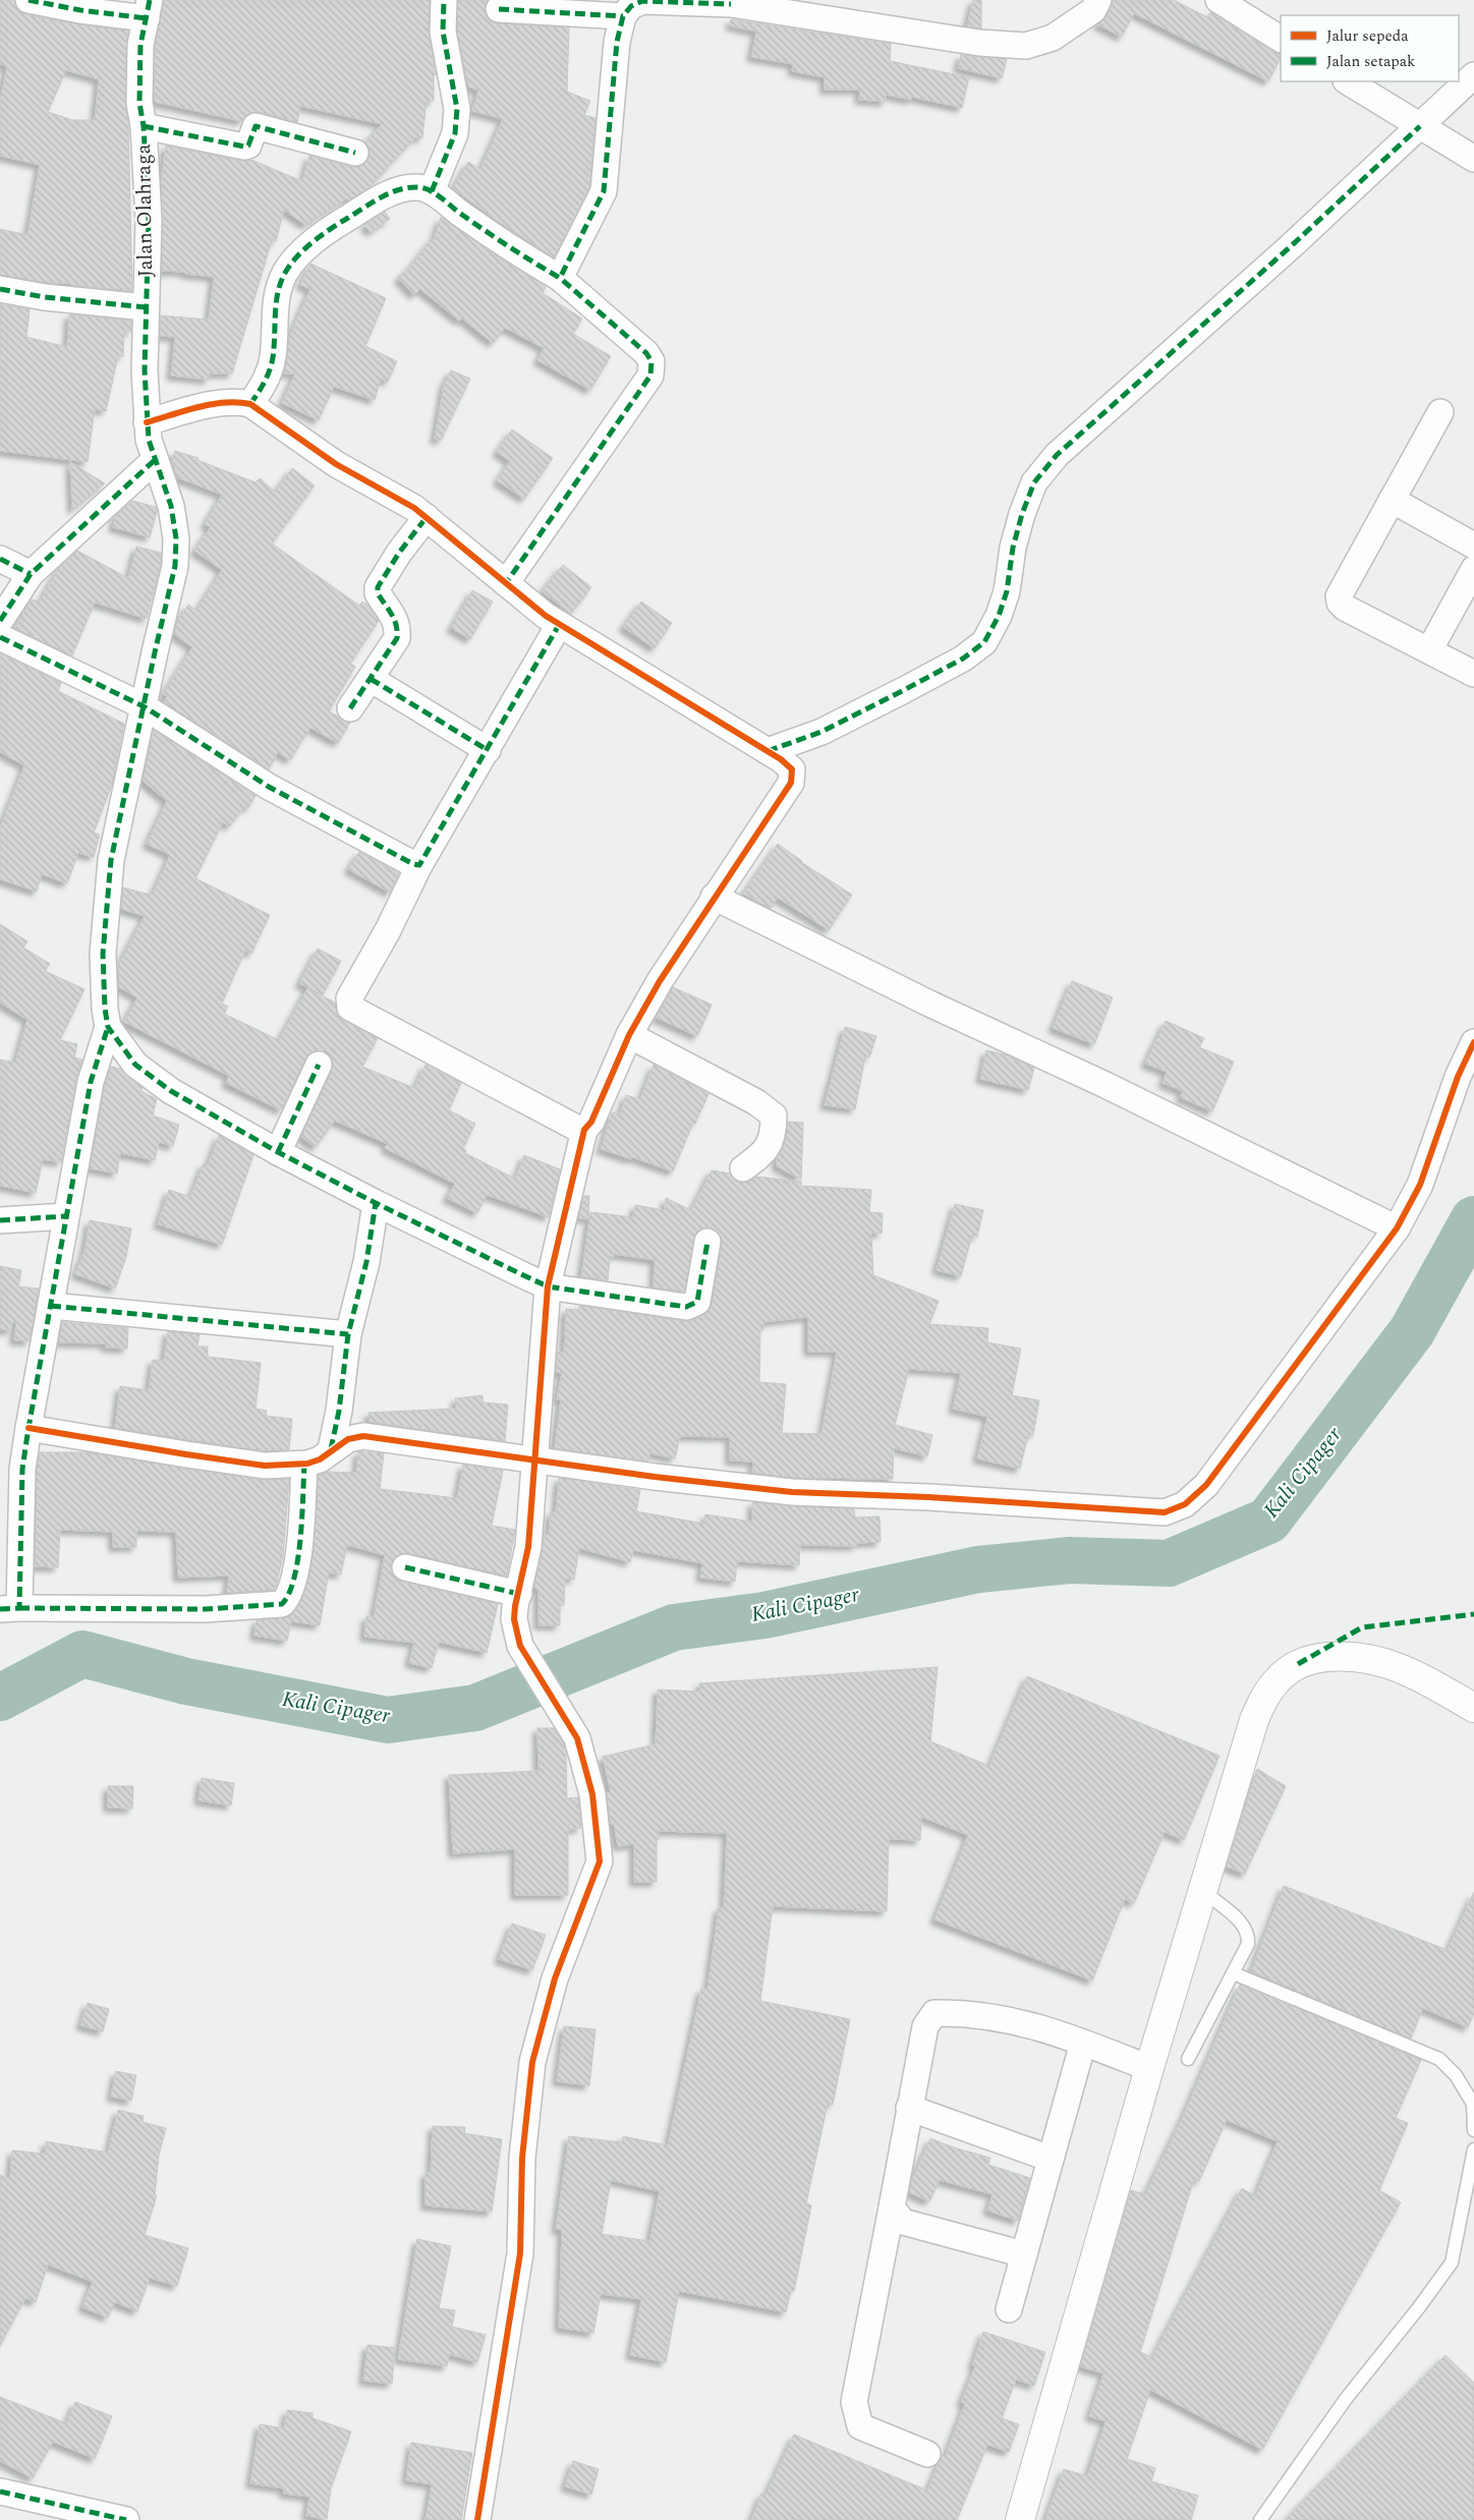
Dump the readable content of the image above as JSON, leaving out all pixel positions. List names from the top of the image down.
{
  "streets": {
    "street": ["Jalan Olahraga"]
  },
  "water": ["Kali Cipager"],
  "legend": ["Jalur sepeda", "Jalan setapak"]
}
